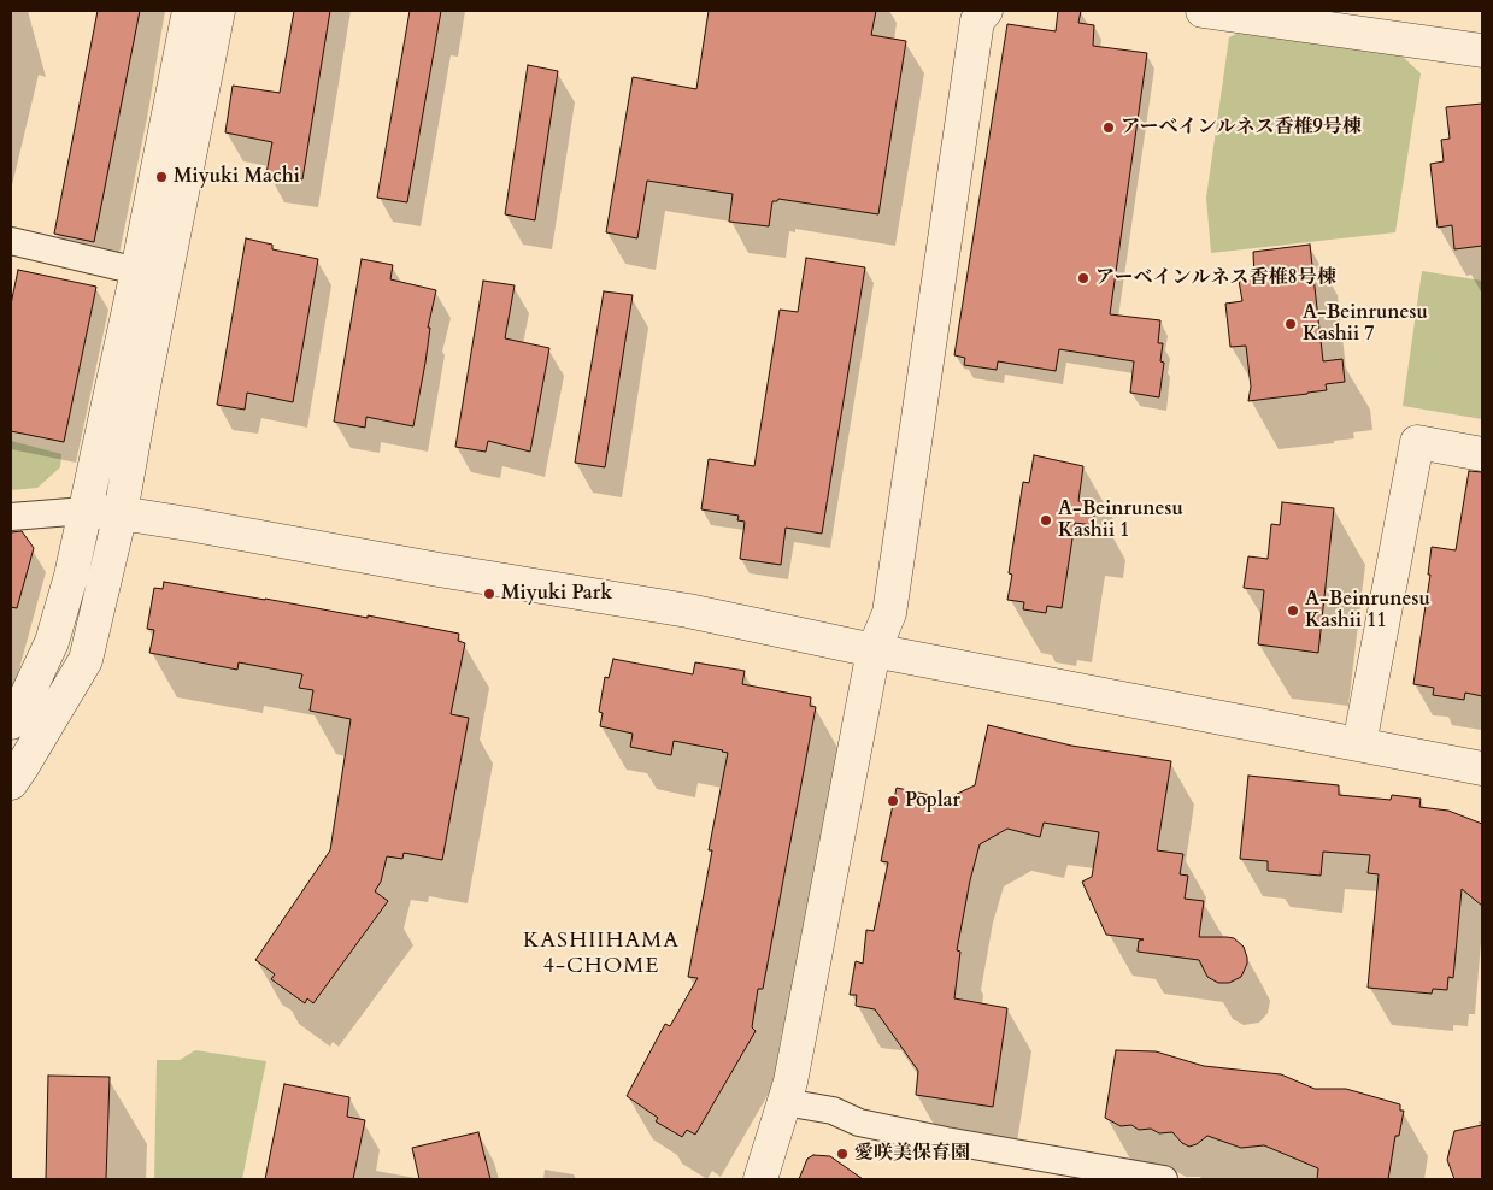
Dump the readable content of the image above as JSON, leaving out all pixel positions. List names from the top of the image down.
{
  "districts": ["KASHIIHAMA 4-CHOME"],
  "places": [
    "アーベインルネス香椎9号棟",
    "Miyuki Machi",
    "アーベインルネス香椎8号棟",
    "A-Beinrunesu Kashii 7",
    "A-Beinrunesu Kashii 1",
    "Miyuki Park",
    "A-Beinrunesu Kashii 11",
    "Poplar",
    "愛咲美保育園"
  ]
}
